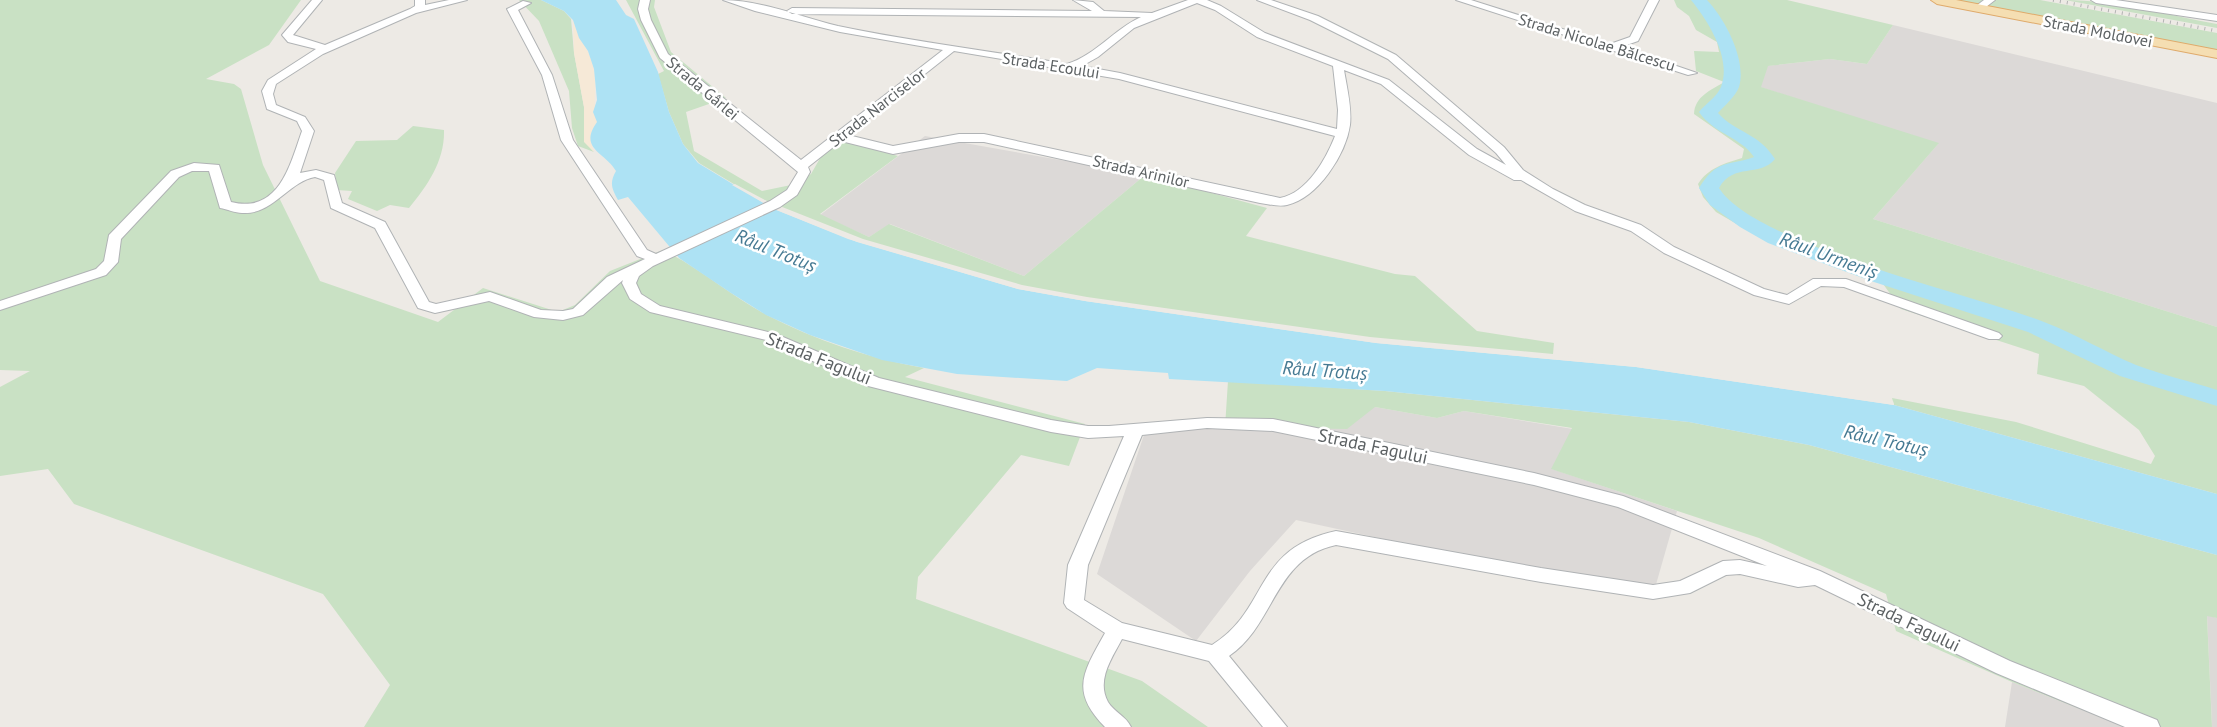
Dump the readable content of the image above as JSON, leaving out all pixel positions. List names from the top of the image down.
{
  "streets": {
    "main road": ["Strada Moldovei"],
    "street": [
      "Strada Nicolae Bălcescu",
      "Strada Ecoului",
      "Strada Gârlei",
      "Strada Narciselor",
      "Strada Arinilor",
      "Strada Fagului"
    ]
  },
  "crossings": [
    ["Strada Ecoului", "Strada Narciselor"],
    ["Strada Ecoului", "Strada Arinilor"],
    ["Strada Gârlei", "Strada Narciselor"],
    ["Strada Narciselor", "Strada Arinilor"]
  ],
  "water": ["Râul Trotuș", "Râul Urmeniș"]
}
